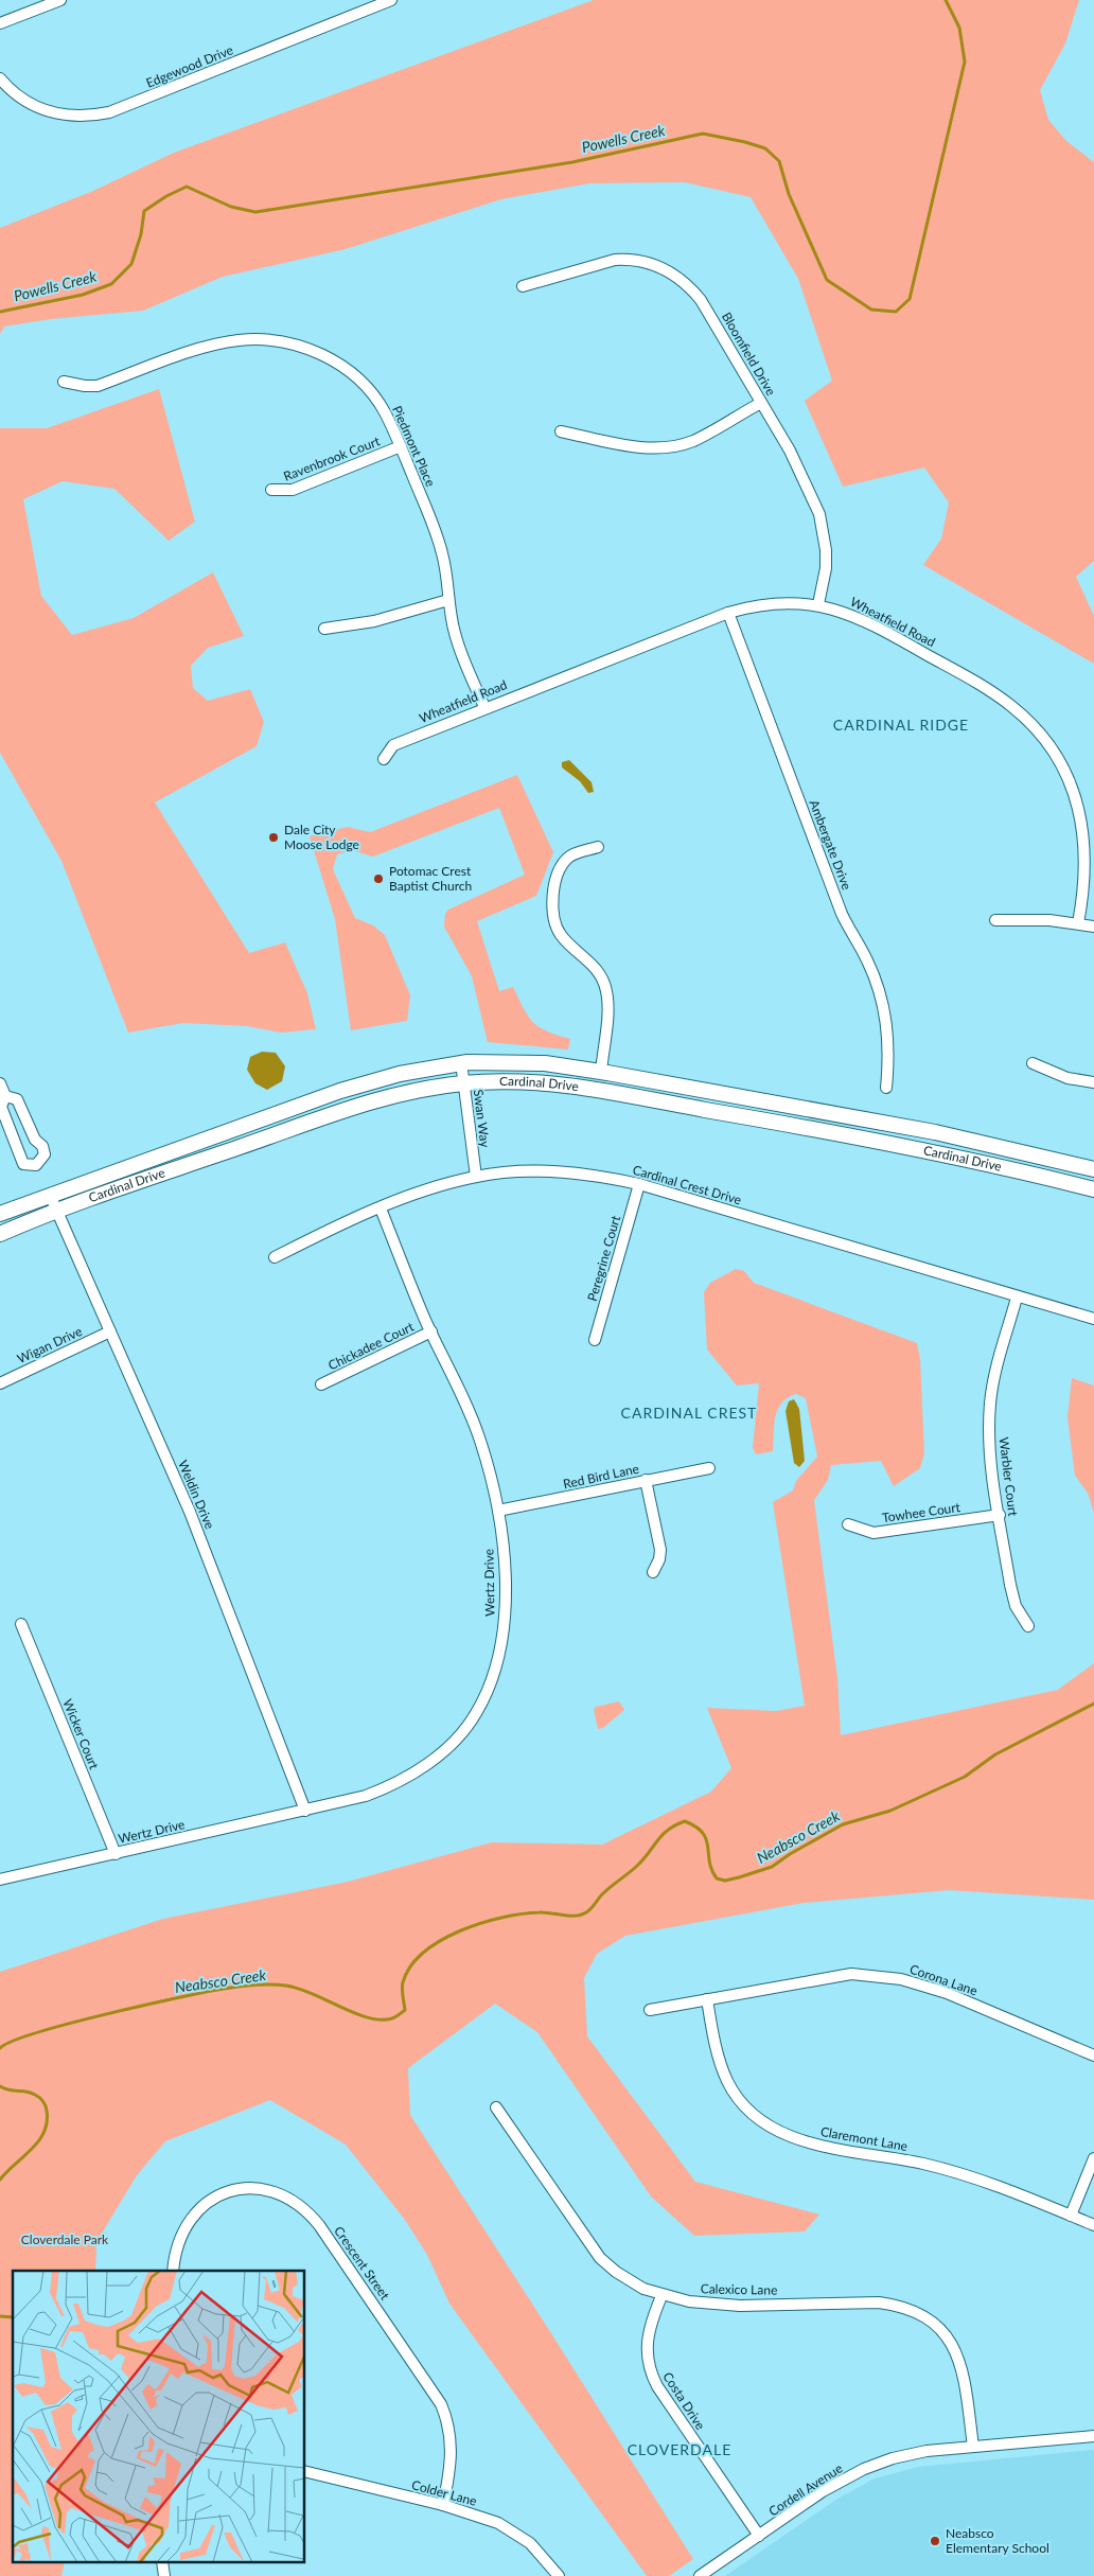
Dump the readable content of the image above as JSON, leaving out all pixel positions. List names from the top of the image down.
{
  "streets": {
    "main road": ["Cardinal Drive"],
    "street": [
      "Edgewood Drive",
      "Bloomfield Drive",
      "Piedmont Place",
      "Ravenbrook Court",
      "Wheatfield Road",
      "Ambergate Drive",
      "Swan Way",
      "Cardinal Crest Drive",
      "Peregrine Court",
      "Wigan Drive",
      "Chickadee Court",
      "Red Bird Lane",
      "Warbler Court",
      "Weldin Drive",
      "Towhee Court",
      "Wertz Drive",
      "Wicker Court",
      "Corona Lane",
      "Claremont Lane",
      "Crescent Street",
      "Calexico Lane",
      "Costa Drive",
      "Cordell Avenue",
      "Colder Lane"
    ]
  },
  "crossings": [
    ["Bloomfield Drive", "Wheatfield Road"],
    ["Piedmont Place", "Ravenbrook Court"],
    ["Piedmont Place", "Wheatfield Road"],
    ["Wheatfield Road", "Ambergate Drive"],
    ["Cardinal Drive", "Swan Way"],
    ["Cardinal Drive", "Weldin Drive"],
    ["Swan Way", "Cardinal Crest Drive"],
    ["Cardinal Crest Drive", "Peregrine Court"],
    ["Cardinal Crest Drive", "Warbler Court"],
    ["Cardinal Crest Drive", "Wertz Drive"],
    ["Wigan Drive", "Weldin Drive"],
    ["Chickadee Court", "Wertz Drive"],
    ["Red Bird Lane", "Wertz Drive"],
    ["Warbler Court", "Towhee Court"],
    ["Weldin Drive", "Wertz Drive"],
    ["Wertz Drive", "Wicker Court"],
    ["Corona Lane", "Claremont Lane"],
    ["Crescent Street", "Colder Lane"],
    ["Calexico Lane", "Costa Drive"],
    ["Calexico Lane", "Cordell Avenue"],
    ["Costa Drive", "Cordell Avenue"]
  ],
  "districts": ["CARDINAL RIDGE", "CARDINAL CREST", "CLOVERDALE"],
  "water": ["Powells Creek", "Neabsco Creek"],
  "parks": ["Cloverdale Park"],
  "places": ["Dale City Moose Lodge", "Potomac Crest Baptist Church", "Neabsco Elementary School"]
}
